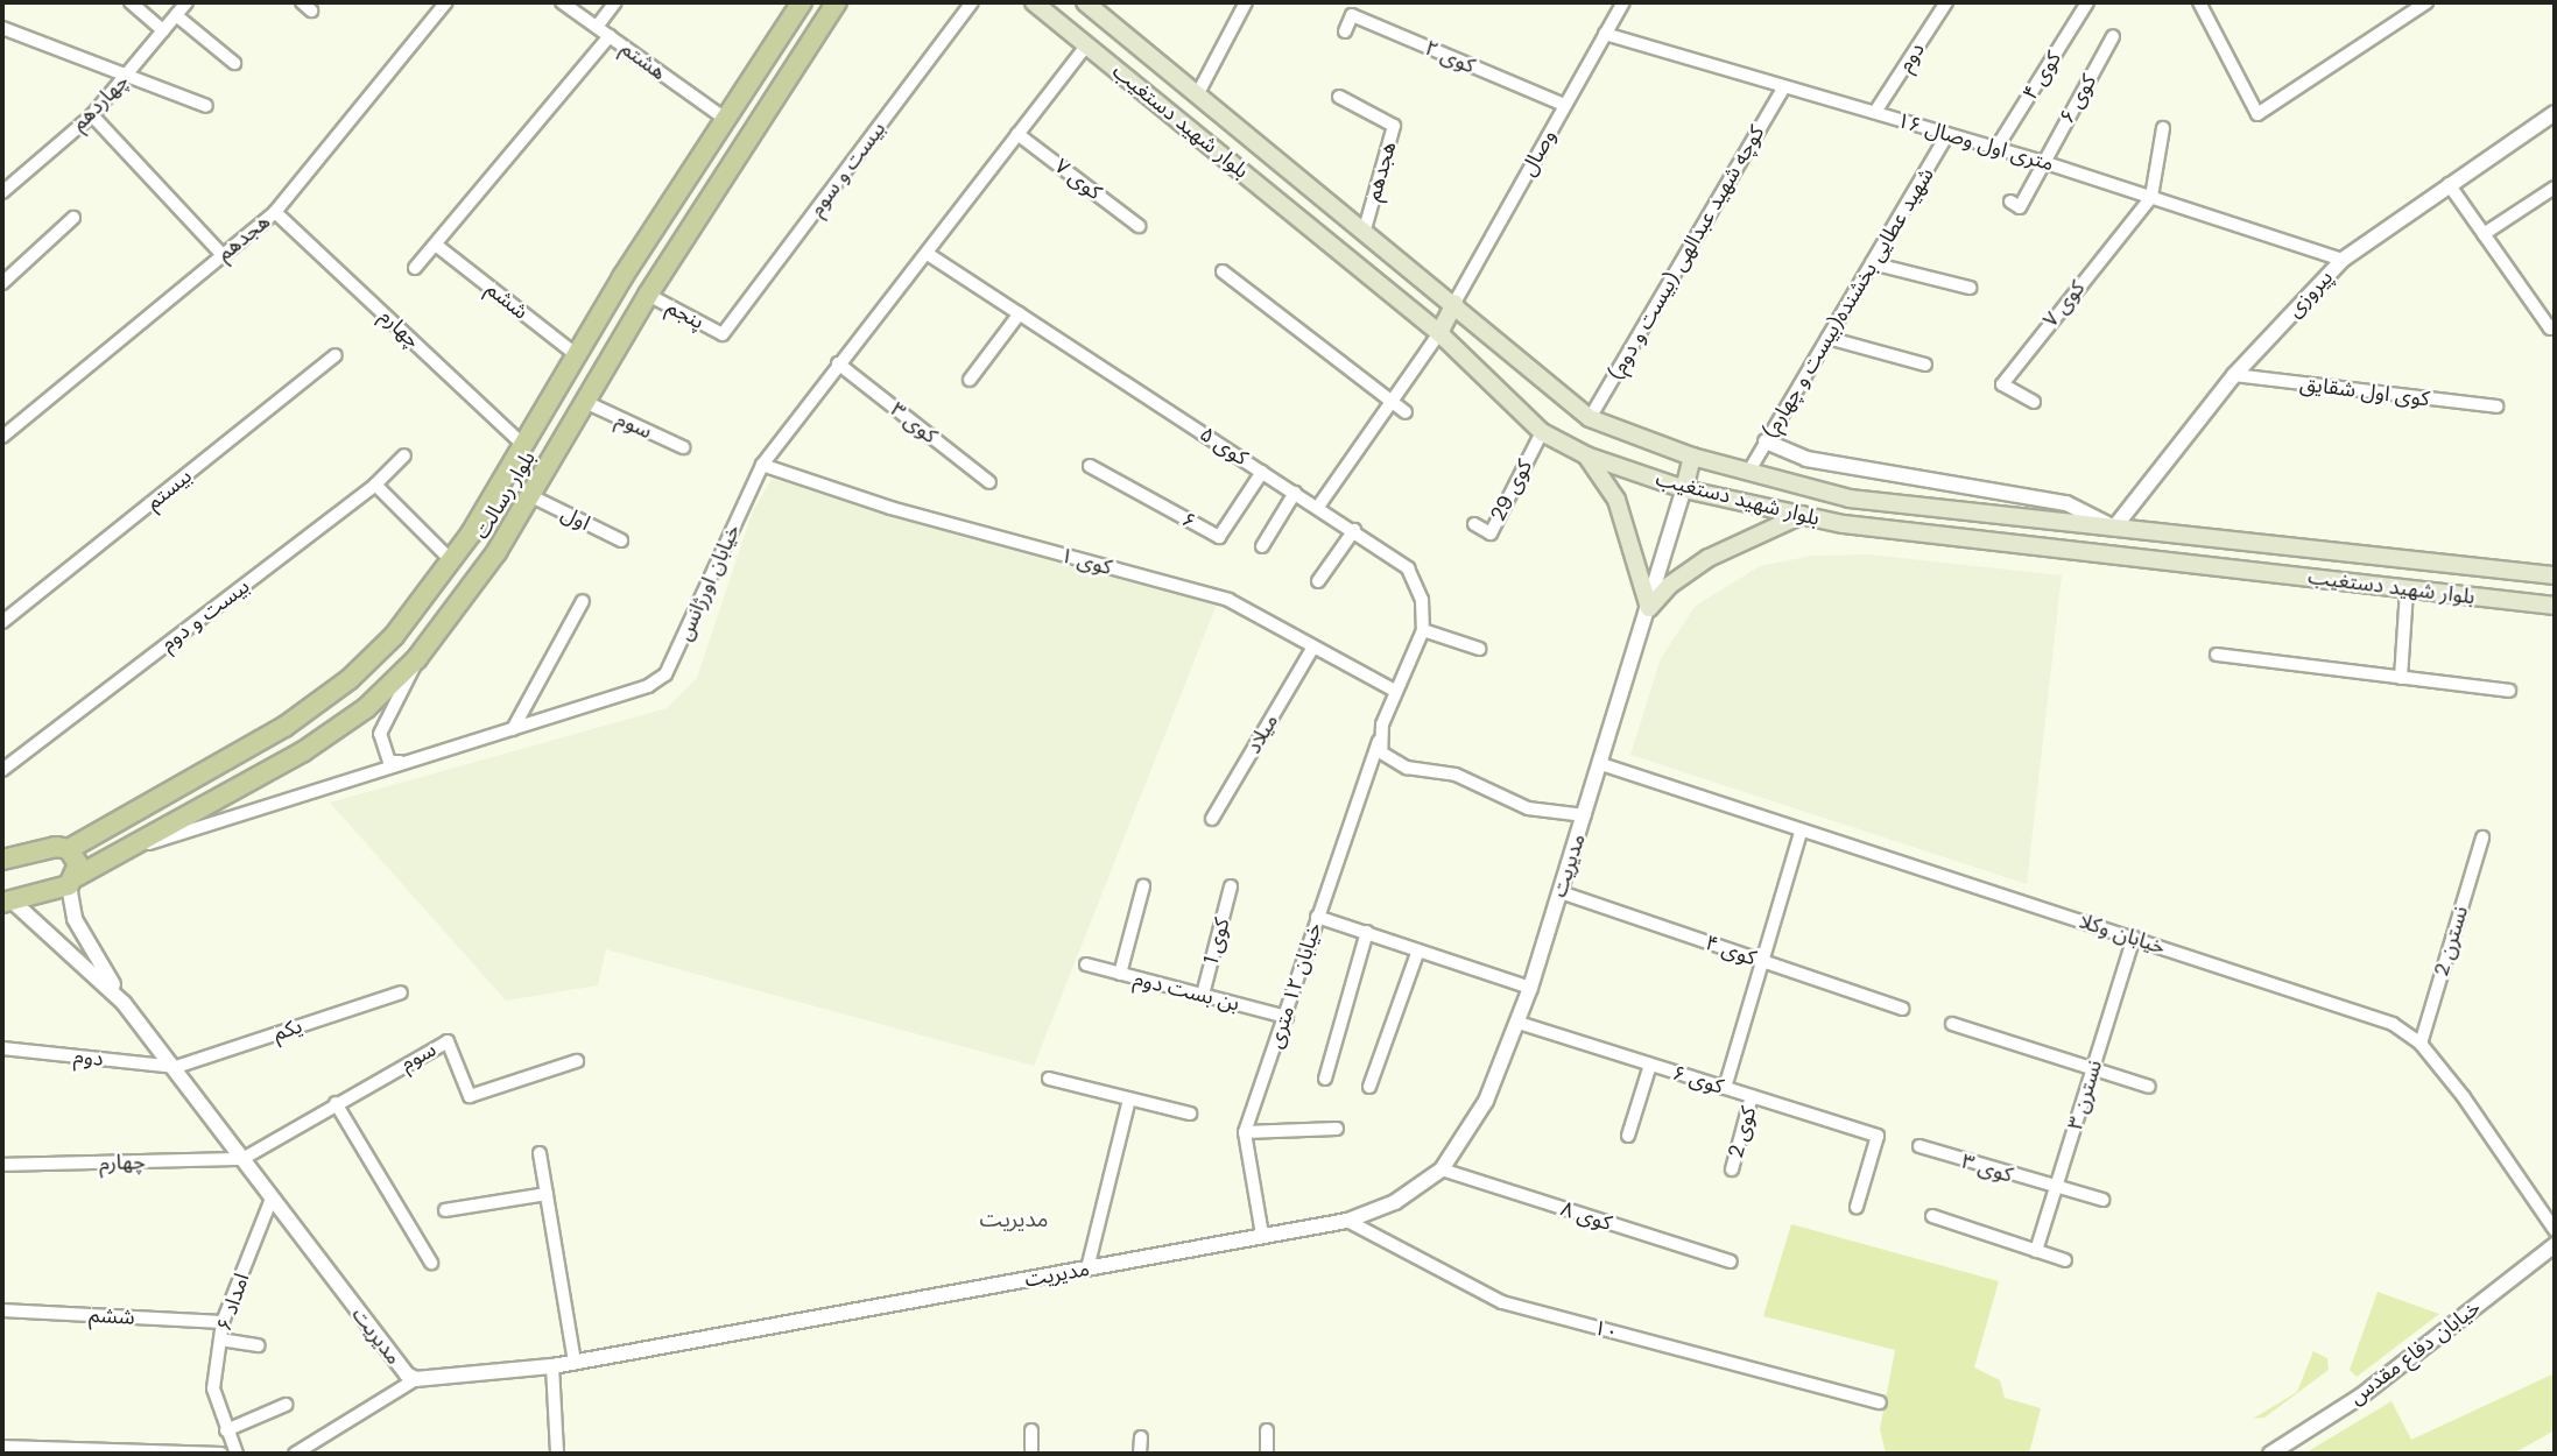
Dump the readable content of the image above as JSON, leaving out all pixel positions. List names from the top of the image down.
{
  "streets": {
    "main road": ["بلوار شهید دستغیب", "بلوار رسالت"],
    "street": [
      "کوی ۲",
      "دوم",
      "هشتم",
      "کوی ۴",
      "کوی ۶",
      "چهاردهم",
      "۱۶ متری اول وصال",
      "وصال",
      "بیست و سوم",
      "هجدهم",
      "کوی ۷",
      "کوچه شهید عبدالهی (بیست و دوم)",
      "پیروزی",
      "ششم",
      "شهید عطایی بخشنده(بیست و چهارم)",
      "پنجم",
      "چهارم",
      "کوی اول شقایق",
      "کوی ۳",
      "سوم",
      "کوی ۵",
      "بیستم",
      "کوی 29",
      "اول",
      "۶",
      "کوی ۱",
      "خیابان اورژانس",
      "بیست و دوم",
      "میلاد",
      "مدیریت",
      "خیابان وکلا",
      "کوی 1",
      "نسترن 2",
      "خیابان ۱۲ متری",
      "بن بست دوم",
      "یکم",
      "نسترن ۳",
      "کوی 2",
      "کوی ۸",
      "امداد ۶",
      "۱۰",
      "خیابان دفاع مقدس"
    ]
  },
  "crossings": [
    ["کوی ۲", "وصال"],
    ["دوم", "۱۶ متری اول وصال"],
    ["دوم", "مدیریت"],
    ["دوم", "یکم"],
    ["هشتم", "بلوار رسالت"],
    ["کوی ۴", "۱۶ متری اول وصال"],
    ["کوی ۴", "مدیریت"],
    ["کوی ۶", "۱۶ متری اول وصال"],
    ["کوی ۶", "مدیریت"],
    ["کوی ۶", "کوی 2"],
    ["بلوار شهید دستغیب", "وصال"],
    ["بلوار شهید دستغیب", "هجدهم"],
    ["بلوار شهید دستغیب", "کوچه شهید عبدالهی (بیست و دوم)"],
    ["بلوار شهید دستغیب", "پیروزی"],
    ["بلوار شهید دستغیب", "شهید عطایی بخشنده(بیست و چهارم)"],
    ["بلوار شهید دستغیب", "کوی 29"],
    ["بلوار شهید دستغیب", "خیابان اورژانس"],
    ["بلوار شهید دستغیب", "مدیریت"],
    ["۱۶ متری اول وصال", "وصال"],
    ["۱۶ متری اول وصال", "کوی ۷"],
    ["۱۶ متری اول وصال", "کوچه شهید عبدالهی (بیست و دوم)"],
    ["۱۶ متری اول وصال", "پیروزی"],
    ["۱۶ متری اول وصال", "شهید عطایی بخشنده(بیست و چهارم)"],
    ["بیست و سوم", "پنجم"],
    ["هجدهم", "چهارم"],
    ["کوی ۷", "خیابان اورژانس"],
    ["پیروزی", "کوی اول شقایق"],
    ["ششم", "بلوار رسالت"],
    ["ششم", "امداد ۶"],
    ["پنجم", "بلوار رسالت"],
    ["چهارم", "سوم"],
    ["چهارم", "بلوار رسالت"],
    ["چهارم", "مدیریت"],
    ["کوی ۳", "خیابان اورژانس"],
    ["کوی ۳", "نسترن ۳"],
    ["سوم", "بلوار رسالت"],
    ["سوم", "مدیریت"],
    ["کوی ۵", "۶"],
    ["کوی ۵", "خیابان اورژانس"],
    ["بلوار رسالت", "اول"],
    ["بلوار رسالت", "خیابان اورژانس"],
    ["بلوار رسالت", "مدیریت"],
    ["کوی ۱", "خیابان اورژانس"],
    ["کوی ۱", "میلاد"],
    ["کوی ۱", "خیابان ۱۲ متری"],
    ["مدیریت", "خیابان وکلا"],
    ["مدیریت", "خیابان ۱۲ متری"],
    ["مدیریت", "یکم"],
    ["مدیریت", "کوی ۸"],
    ["مدیریت", "امداد ۶"],
    ["مدیریت", "۱۰"],
    ["خیابان وکلا", "نسترن 2"],
    ["خیابان وکلا", "نسترن ۳"],
    ["کوی 1", "بن بست دوم"],
    ["خیابان ۱۲ متری", "بن بست دوم"]
  ],
  "districts": ["مدیریت"]
}
